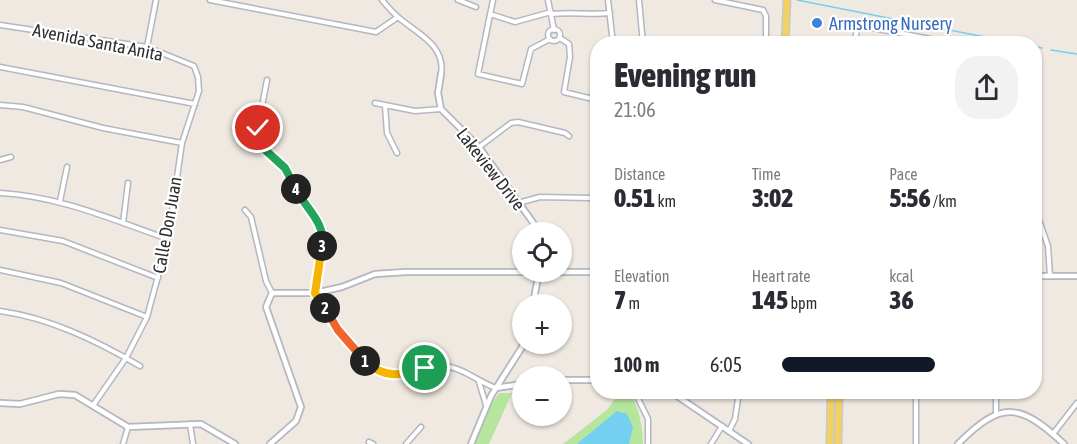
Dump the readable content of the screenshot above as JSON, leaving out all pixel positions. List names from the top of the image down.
{
  "streets": {
    "street": ["Avenida Santa Anita", "Lakeview Drive", "Calle Don Juan"]
  },
  "crossings": [
    ["Avenida Santa Anita", "Calle Don Juan"]
  ],
  "places": ["Armstrong Nursery"],
  "page": {
    "heading": ["Evening run", "21:06"],
    "stats": [
      ["Distance", "0.51 km"],
      ["Time", "3:02"],
      ["Pace", "5:56 /km"],
      ["Elevation", "7 m"],
      ["Heart rate", "145 bpm"],
      ["kcal", "36"]
    ],
    "pins": [
      "4",
      "3",
      "2",
      "1"
    ],
    "map_buttons": ["+", "−"],
    "list": [
      {
        "name": "100 m",
        "note": "6:05"
      }
    ]
  }
}
